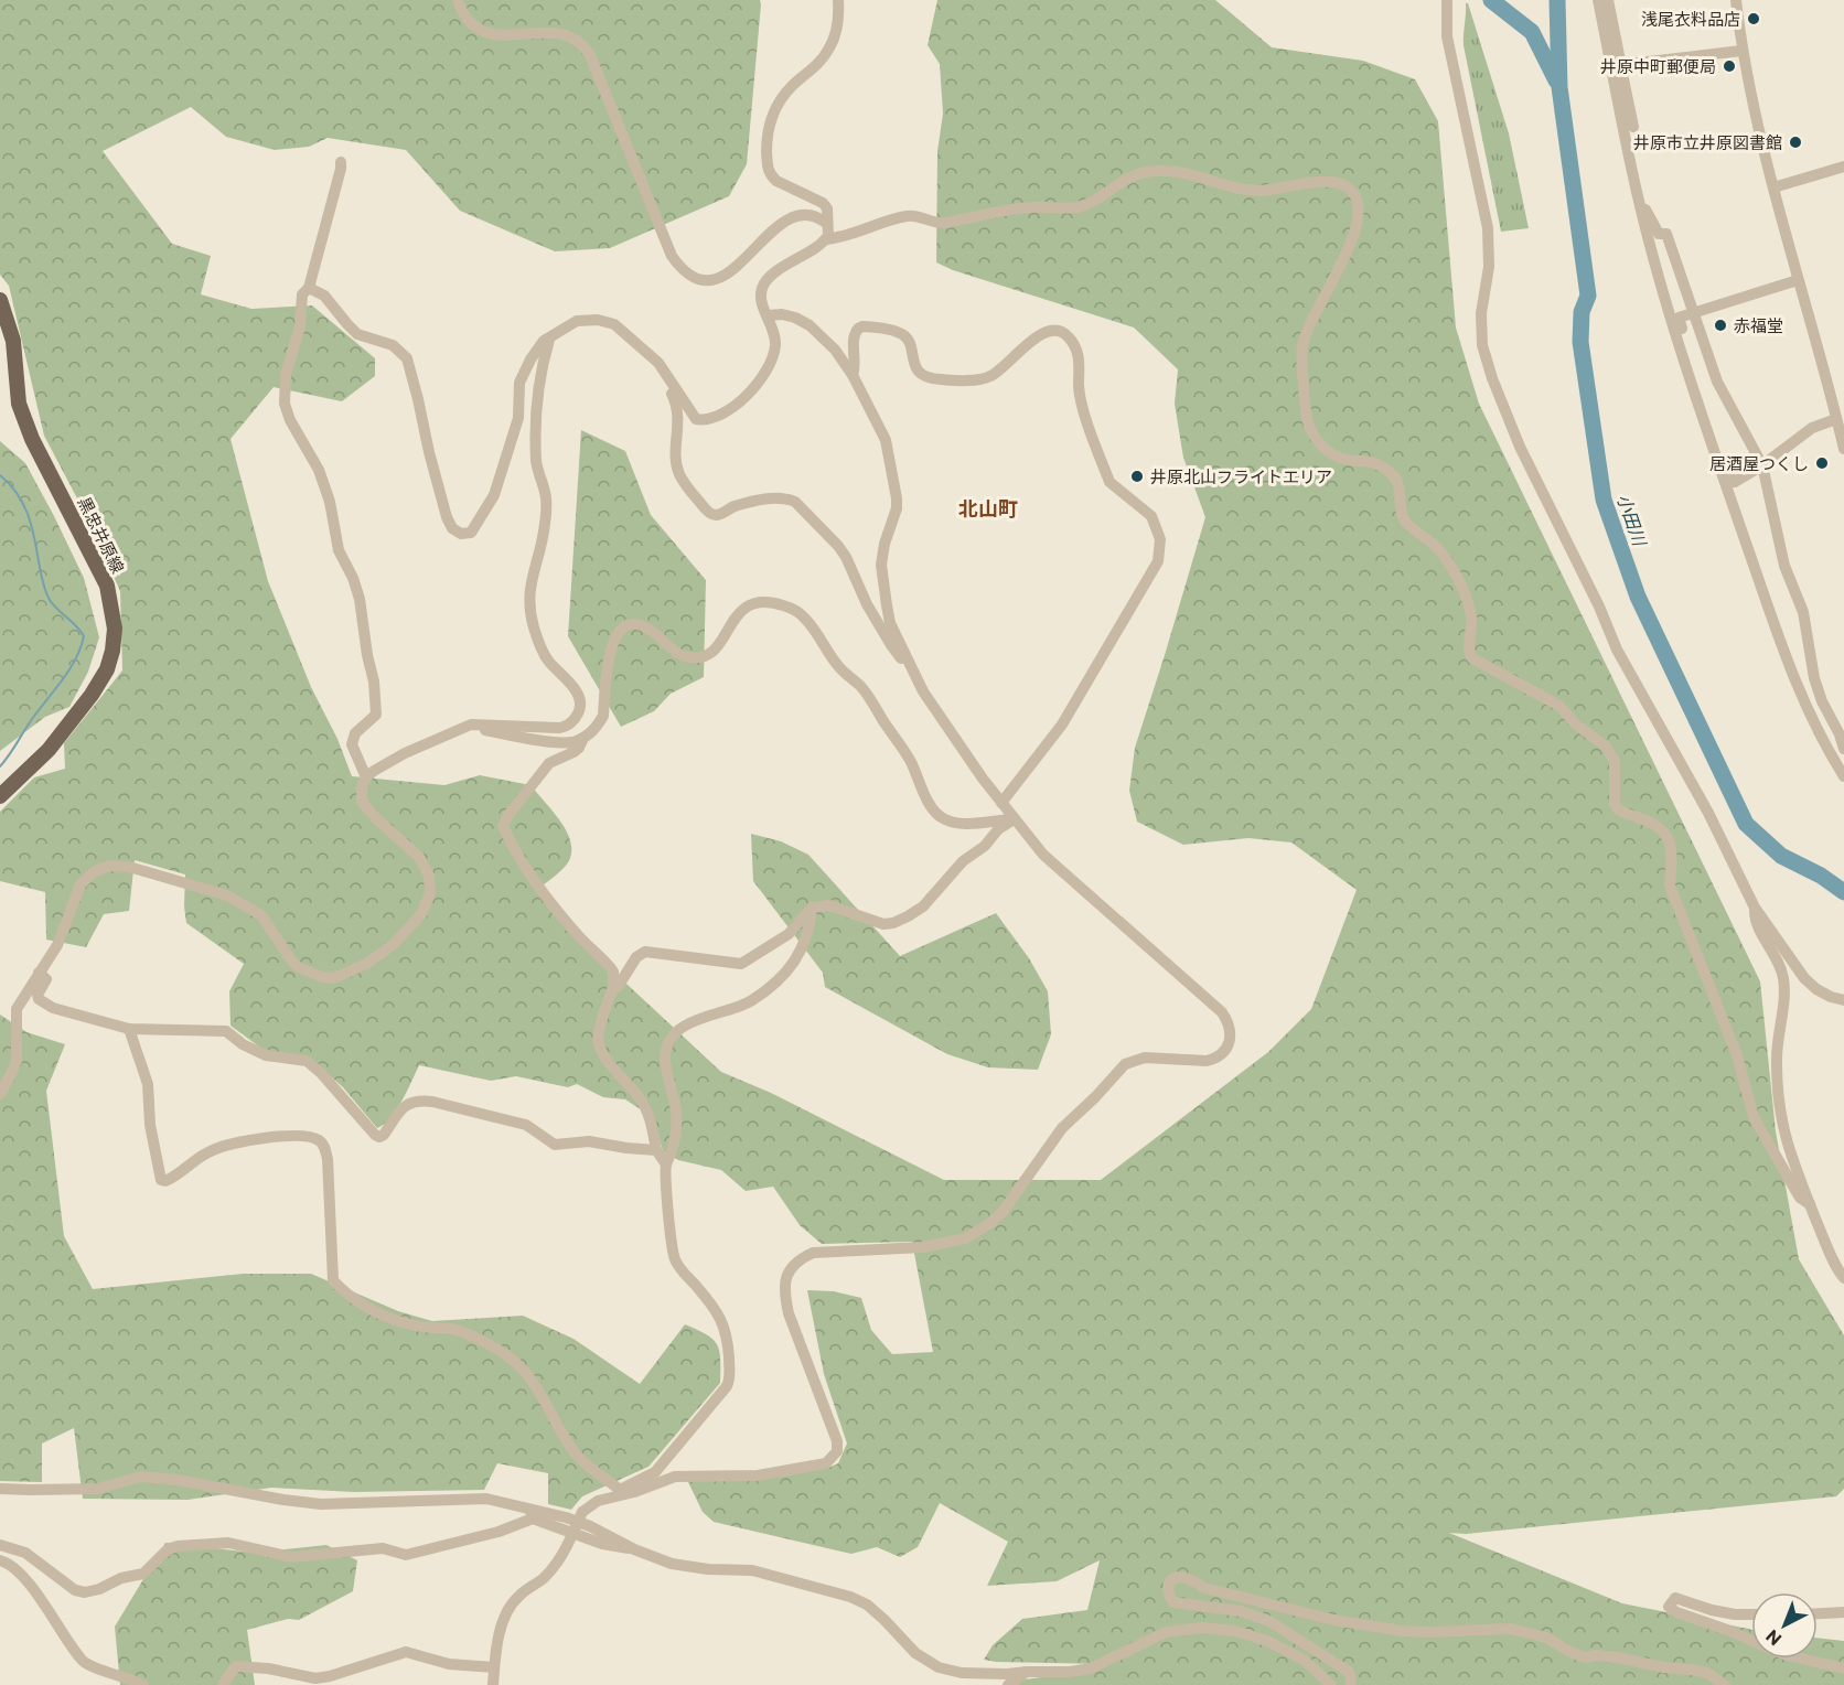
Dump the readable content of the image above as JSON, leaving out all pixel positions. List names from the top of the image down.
{
  "streets": {
    "main road": ["黒忠井原線"]
  },
  "districts": ["北山町"],
  "water": ["小田川"],
  "places": [
    "浅尾衣料品店",
    "井原中町郵便局",
    "井原市立井原図書館",
    "赤福堂",
    "居酒屋つくし",
    "井原北山フライトエリア"
  ],
  "north": "bottom left"
}
